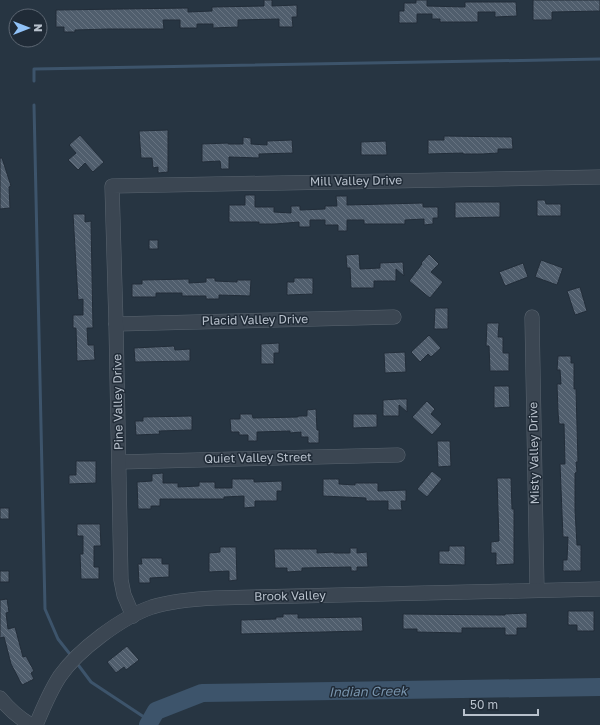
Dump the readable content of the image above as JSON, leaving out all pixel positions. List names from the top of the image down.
{
  "streets": {
    "street": [
      "Mill Valley Drive",
      "Placid Valley Drive",
      "Pine Valley Drive",
      "Misty Valley Drive",
      "Quiet Valley Street",
      "Brook Valley"
    ]
  },
  "crossings": [
    ["Mill Valley Drive", "Pine Valley Drive"],
    ["Placid Valley Drive", "Pine Valley Drive"],
    ["Pine Valley Drive", "Quiet Valley Street"],
    ["Pine Valley Drive", "Brook Valley"],
    ["Misty Valley Drive", "Brook Valley"]
  ],
  "water": ["Indian Creek"],
  "scale_bar": "50 m",
  "north": "right"
}
